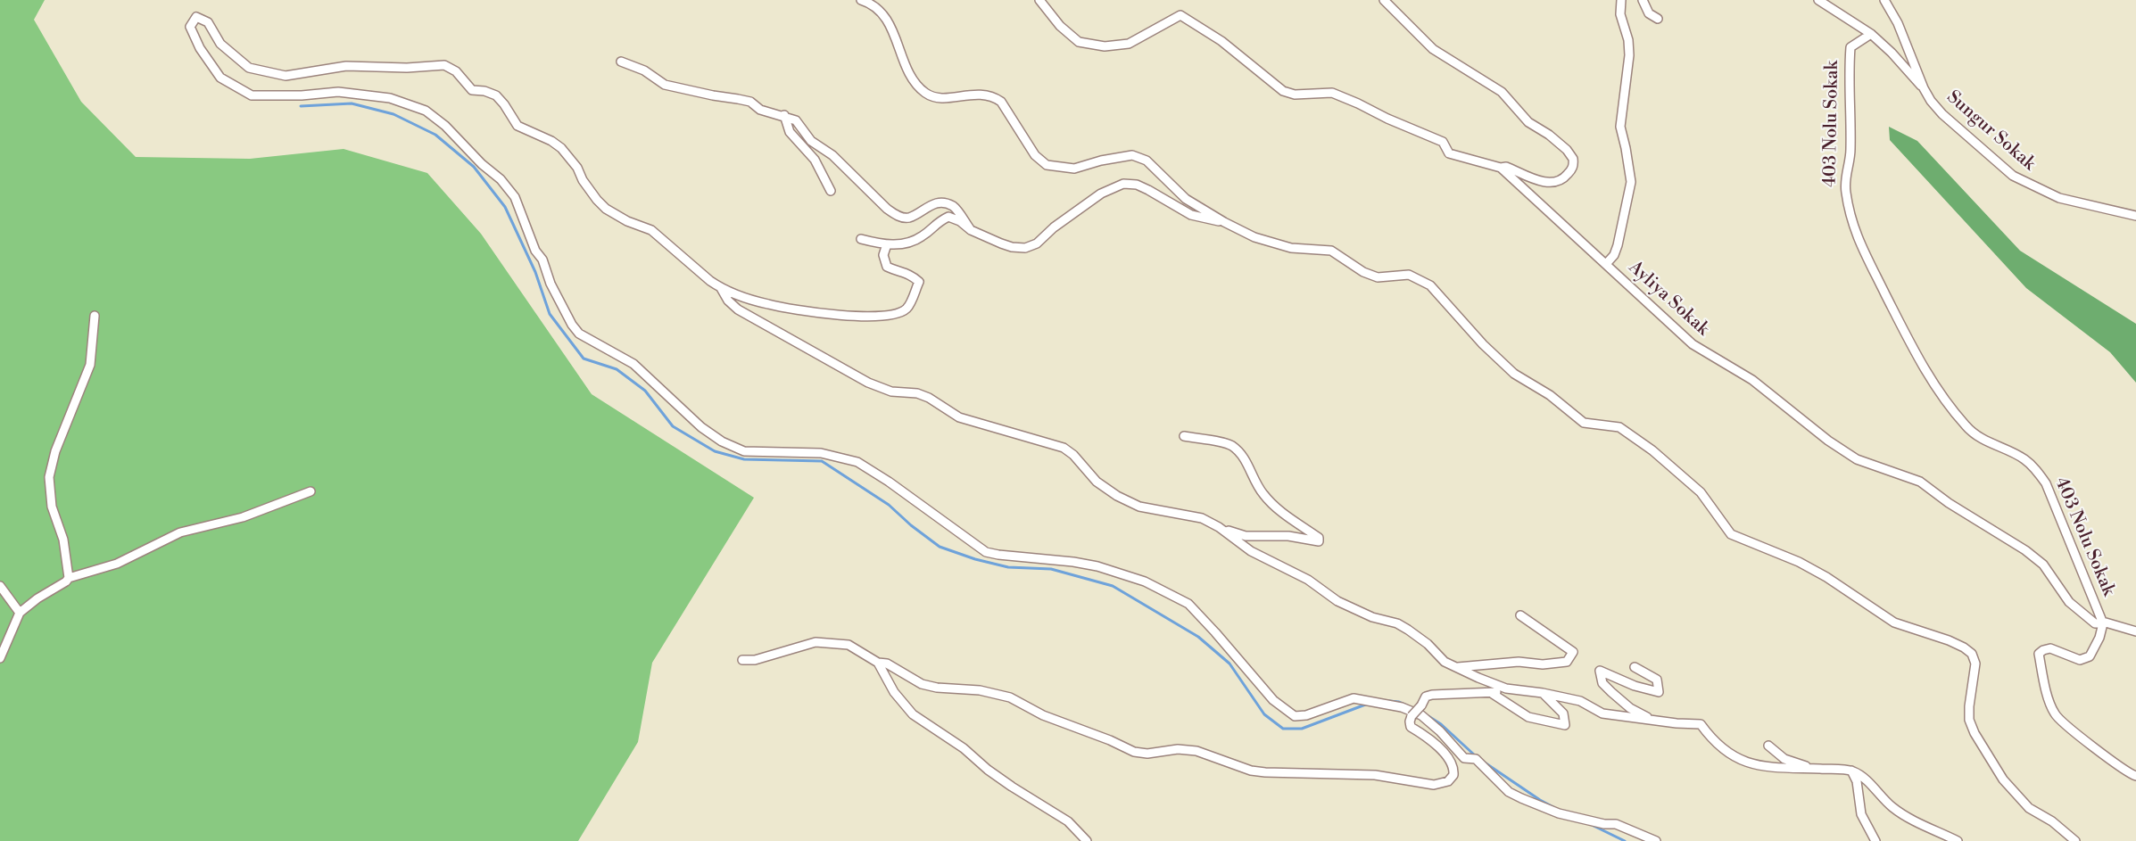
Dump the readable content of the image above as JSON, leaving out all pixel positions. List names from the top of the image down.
{
  "streets": {
    "street": ["403 Nolu Sokak", "Sungur Sokak", "Ayliya Sokak"]
  },
  "crossings": [
    ["403 Nolu Sokak", "Ayliya Sokak"]
  ]
}
